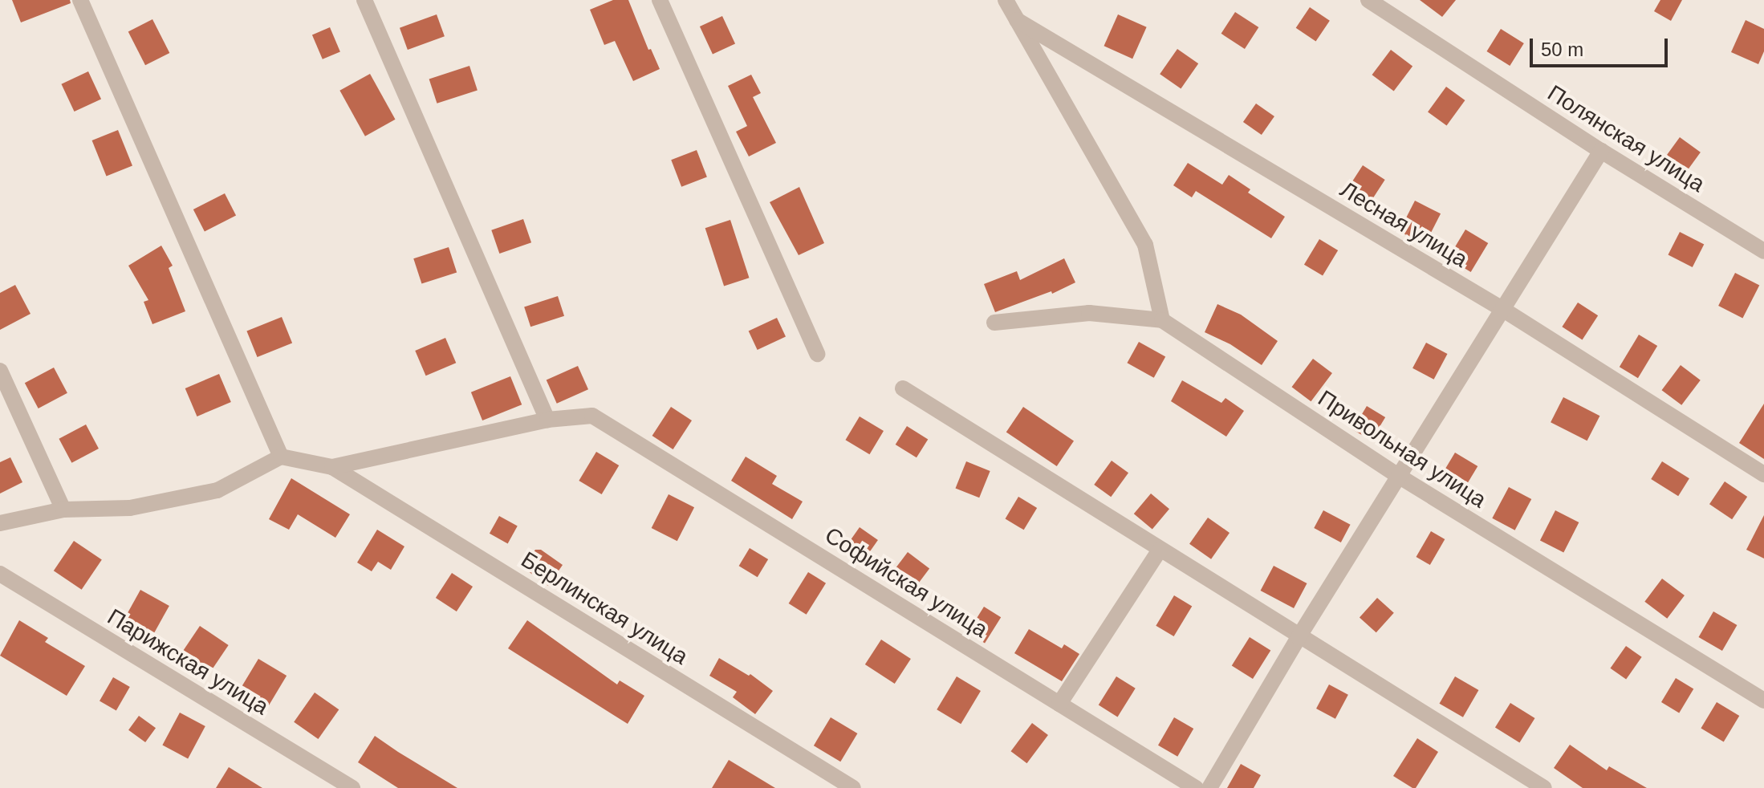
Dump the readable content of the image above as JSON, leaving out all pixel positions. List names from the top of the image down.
{
  "streets": {
    "street": [
      "Полянская улица",
      "Лесная улица",
      "Привольная улица",
      "Софийская улица",
      "Берлинская улица",
      "Парижская улица"
    ]
  },
  "scale_bar": "50 m"
}
